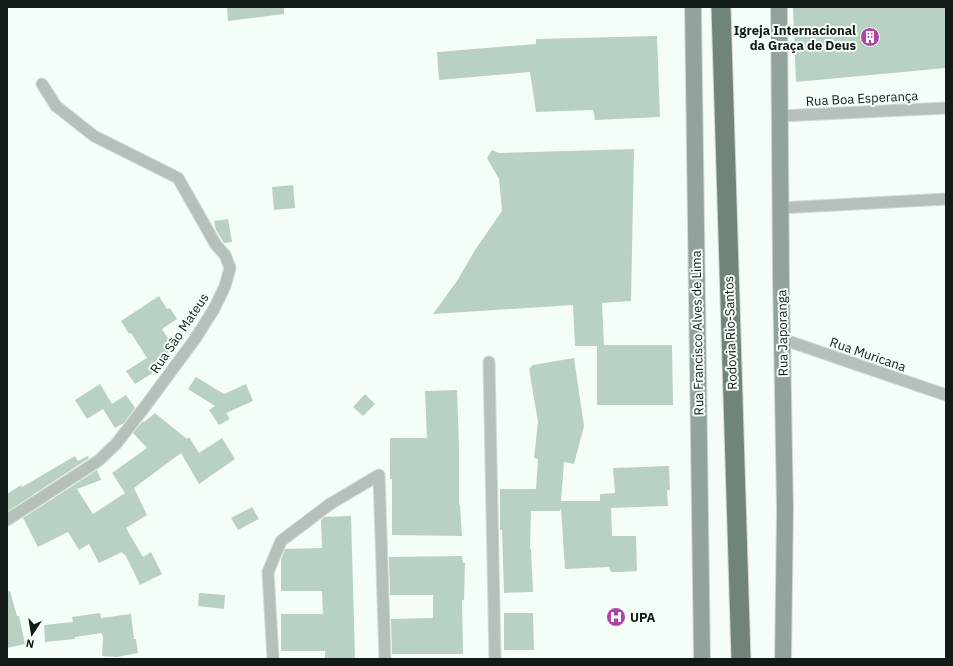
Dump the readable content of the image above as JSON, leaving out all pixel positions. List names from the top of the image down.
{
  "streets": {
    "highway": ["Rodovia Rio-Santos"],
    "main road": ["Rua Francisco Alves de Lima", "Rua Japoranga"],
    "street": ["Rua Boa Esperança", "Rua São Mateus", "Rua Muricana"]
  },
  "crossings": [
    ["Rua Boa Esperança", "Rua Japoranga"],
    ["Rua Japoranga", "Rua Muricana"]
  ],
  "places": {
    "building": ["Igreja Internacional da Graça de Deus"],
    "hospital": ["UPA"]
  },
  "north": "bottom"
}
